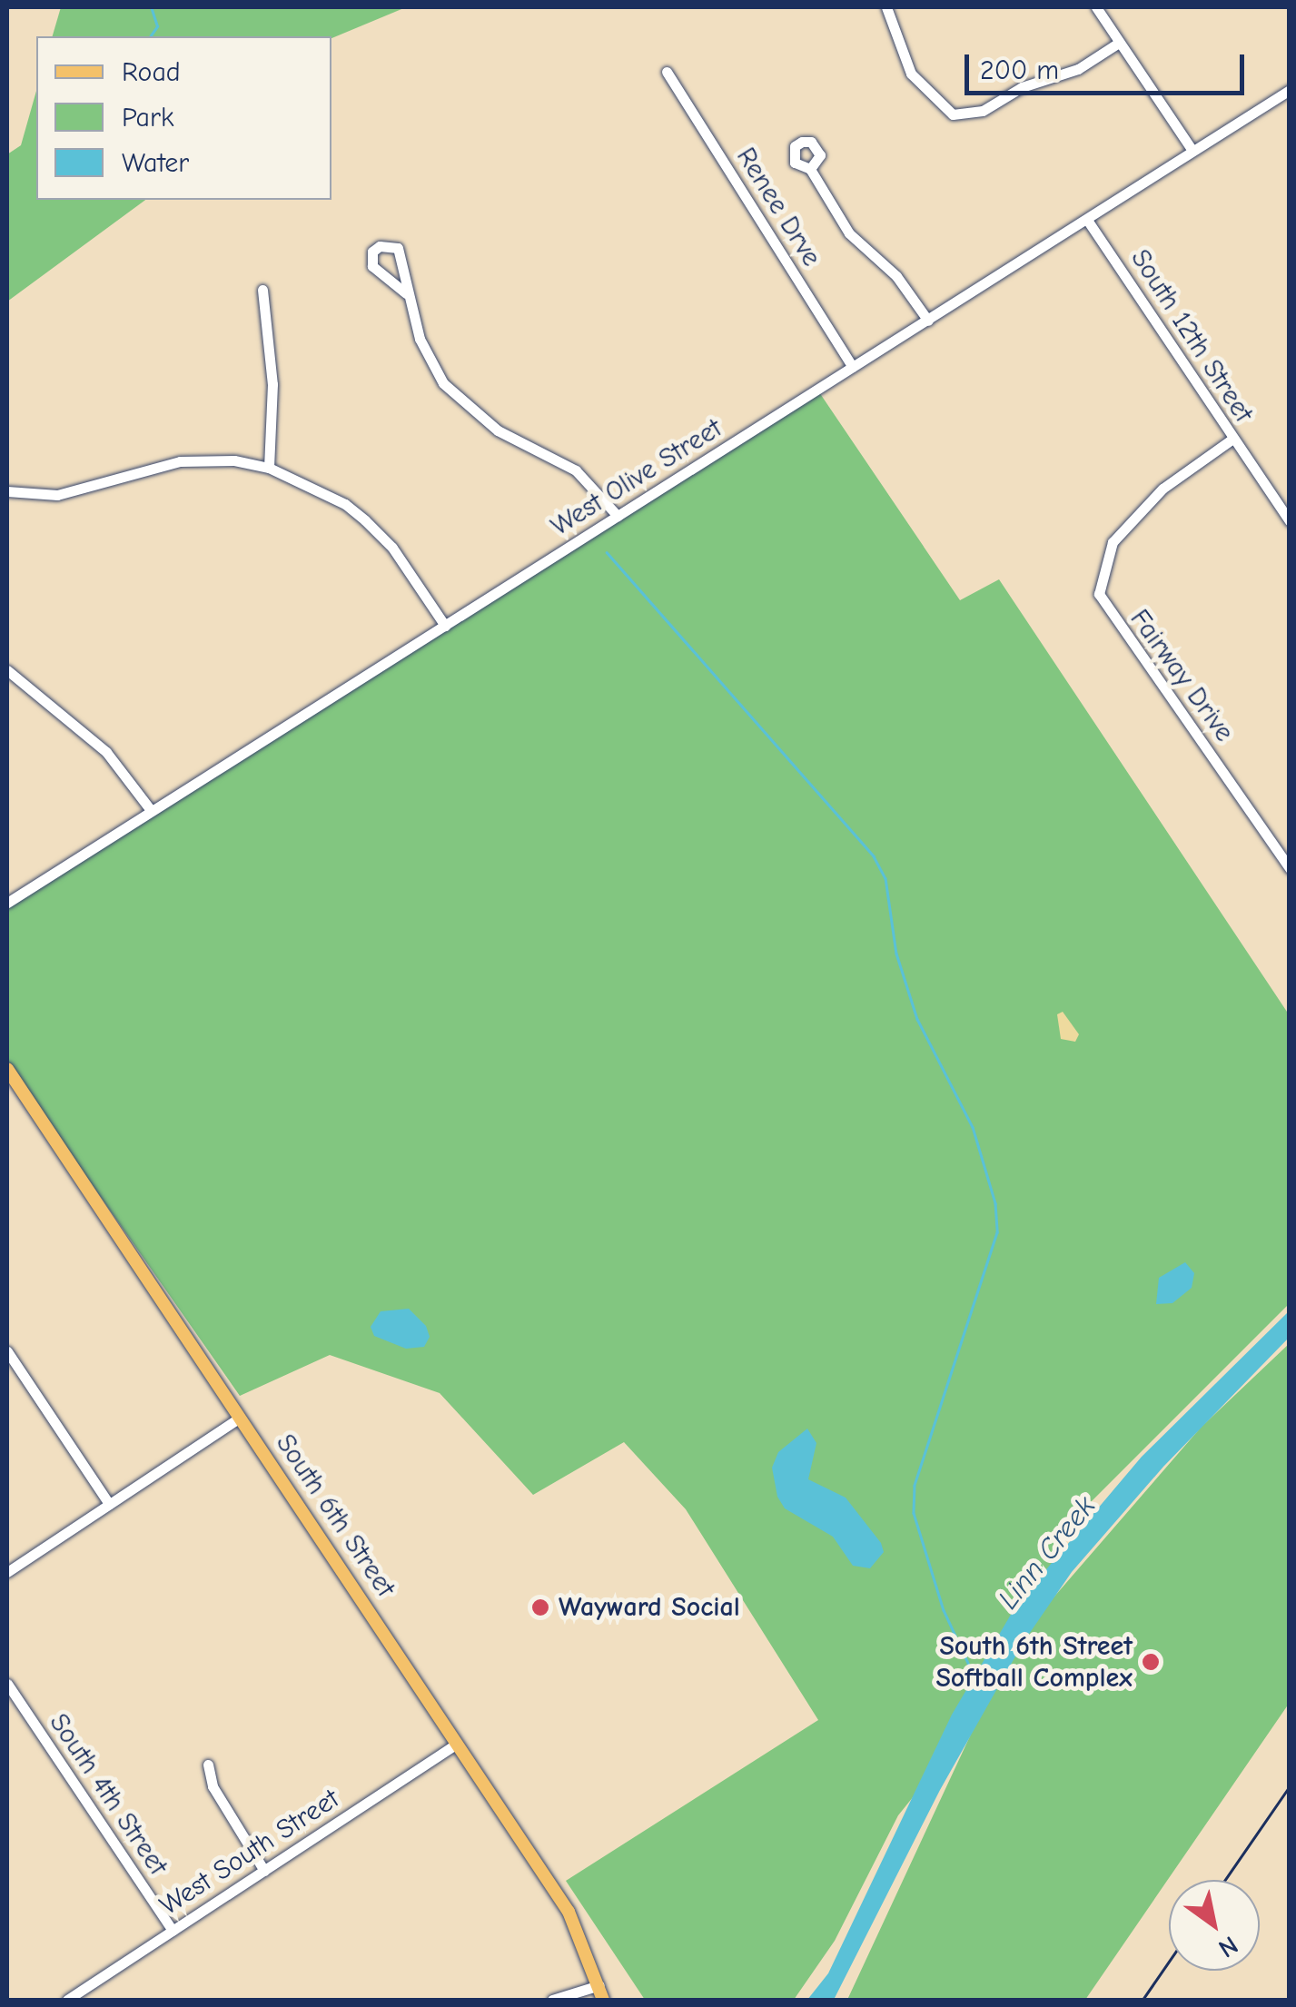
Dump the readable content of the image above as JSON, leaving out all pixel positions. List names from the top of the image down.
{
  "streets": {
    "main road": ["South 6th Street"],
    "street": [
      "Renee Drve",
      "South 12th Street",
      "West Olive Street",
      "Fairway Drive",
      "South 4th Street",
      "West South Street"
    ]
  },
  "crossings": [
    ["Renee Drve", "West Olive Street"],
    ["South 12th Street", "West Olive Street"],
    ["South 12th Street", "Fairway Drive"],
    ["South 6th Street", "West South Street"],
    ["South 4th Street", "West South Street"]
  ],
  "water": ["Linn Creek"],
  "places": ["Wayward Social", "South 6th Street Softball Complex"],
  "legend": ["Road", "Park", "Water"],
  "scale_bar": "200 m",
  "north": "bottom right"
}
